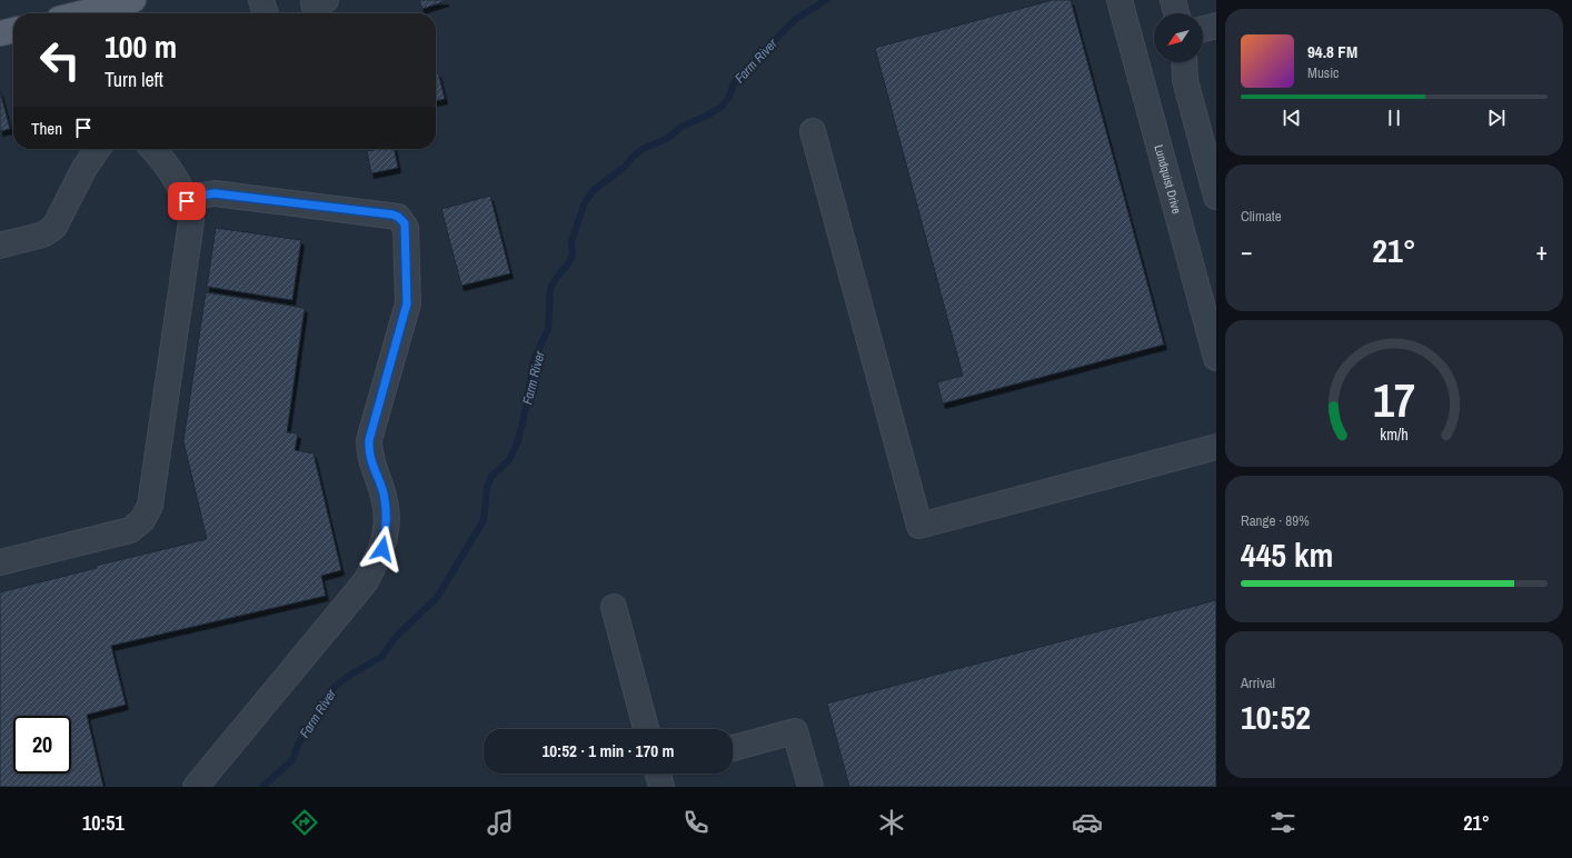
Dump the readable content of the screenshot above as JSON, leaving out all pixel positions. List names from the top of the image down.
{
  "streets": {
    "street": ["Lundquist Drive"]
  },
  "water": ["Farm River"],
  "north": "bottom left",
  "page": {
    "turn": ["100 m", "Turn left"],
    "song": ["94.8 FM", "Music"],
    "then": "Then",
    "tile": [
      "Climate",
      ["Range · 89%", "445 km"],
      ["Arrival", "10:52"]
    ],
    "heat": ["−", "21°", "+"],
    "limit": "20",
    "trip": "10:52 · 1 min · 170 m",
    "tabs": ["10:51", "21°"],
    "gauge": ["17", "km/h"]
  }
}
